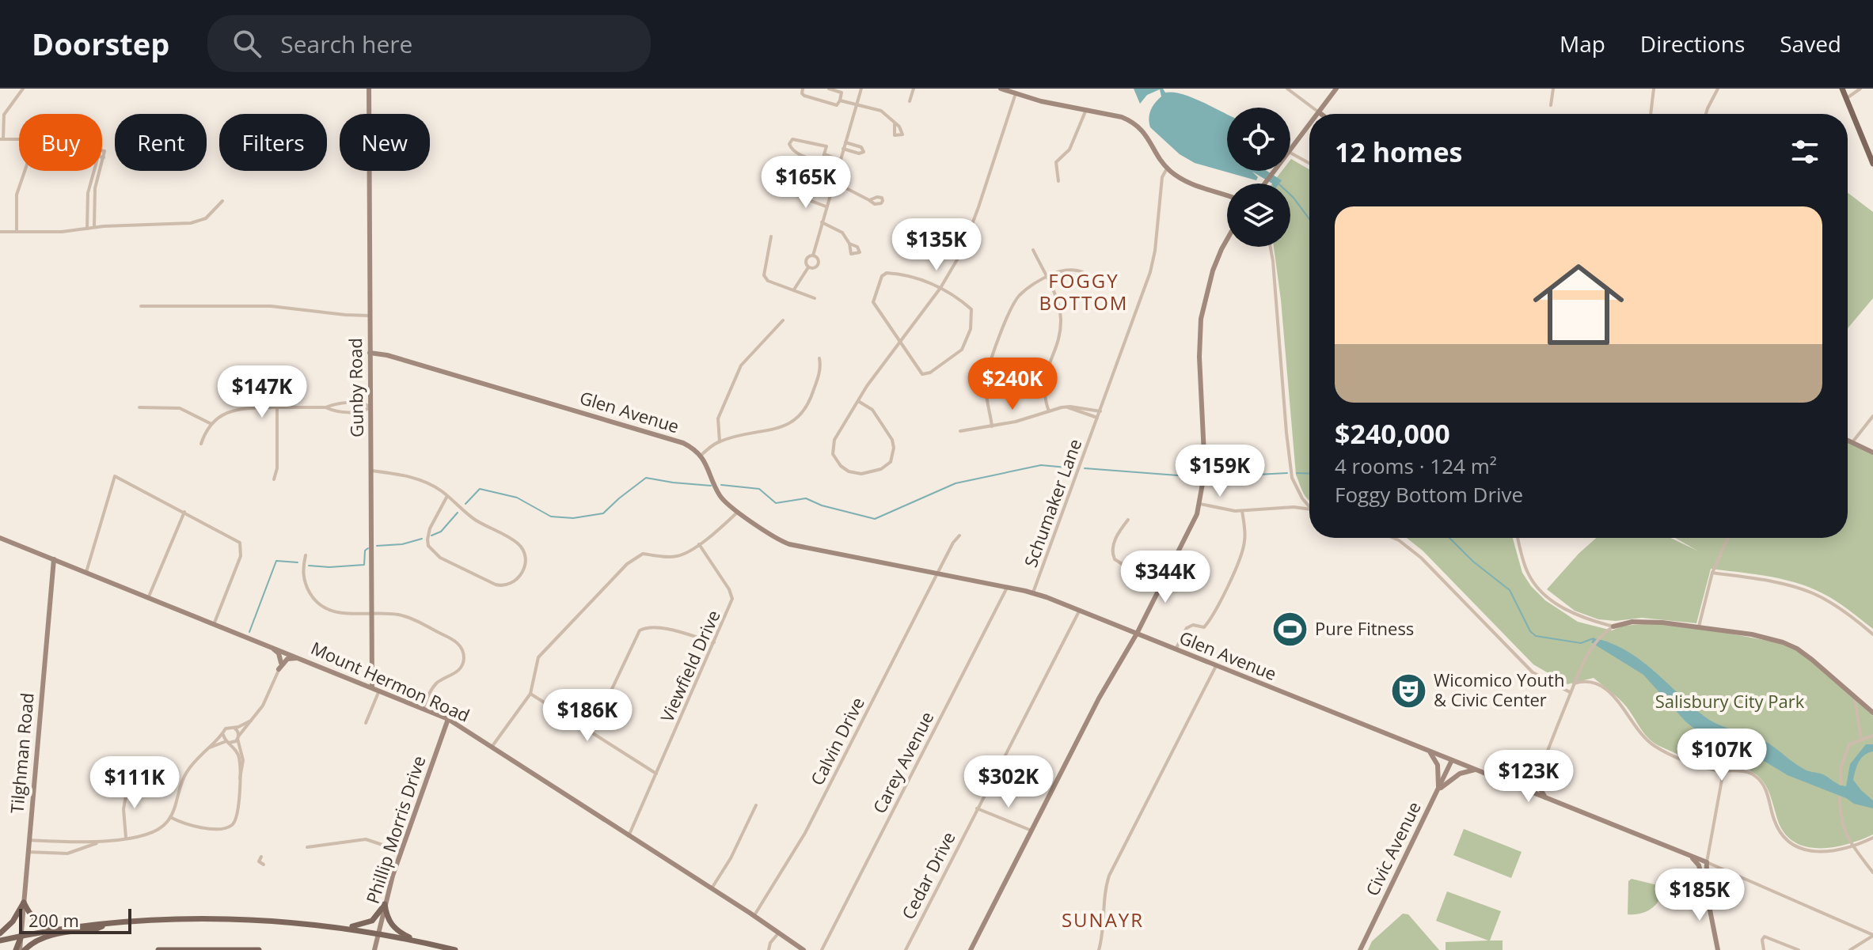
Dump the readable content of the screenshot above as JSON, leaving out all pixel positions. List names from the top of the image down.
{
  "streets": {
    "street": [
      "Gunby Road",
      "Glen Avenue",
      "Schumaker Lane",
      "Viewfield Drive",
      "Mount Hermon Road",
      "Calvin Drive",
      "Tilghman Road",
      "Carey Avenue",
      "Phillip Morris Drive",
      "Civic Avenue",
      "Cedar Drive"
    ]
  },
  "crossings": [
    ["Gunby Road", "Glen Avenue"],
    ["Gunby Road", "Mount Hermon Road"],
    ["Glen Avenue", "Schumaker Lane"],
    ["Glen Avenue", "Calvin Drive"],
    ["Glen Avenue", "Carey Avenue"],
    ["Glen Avenue", "Civic Avenue"],
    ["Glen Avenue", "Cedar Drive"],
    ["Viewfield Drive", "Mount Hermon Road"],
    ["Mount Hermon Road", "Calvin Drive"],
    ["Mount Hermon Road", "Tilghman Road"],
    ["Mount Hermon Road", "Phillip Morris Drive"]
  ],
  "districts": ["FOGGY BOTTOM", "SUNAYR"],
  "parks": ["Salisbury City Park"],
  "places": {
    "sports": ["Pure Fitness"],
    "theatre": ["Wicomico Youth & Civic Center"]
  },
  "scale_bar": "200 m",
  "page": {
    "header": "Doorstep",
    "search": "Search here",
    "nav": ["Map", "Directions", "Saved"],
    "chip": [
      "Buy",
      "Rent",
      "Filters",
      "New"
    ],
    "heading": "12 homes",
    "price": [
      "$165K",
      "$135K",
      "$240K",
      "$147K",
      "$159K",
      "$344K",
      "$186K",
      "$107K",
      "$123K",
      "$302K",
      "$111K",
      "$185K"
    ],
    "list": [
      {
        "name": "$240,000",
        "note": "4 rooms · 124 m² · Foggy Bottom Drive"
      }
    ],
    "scale": "200 m"
  }
}
